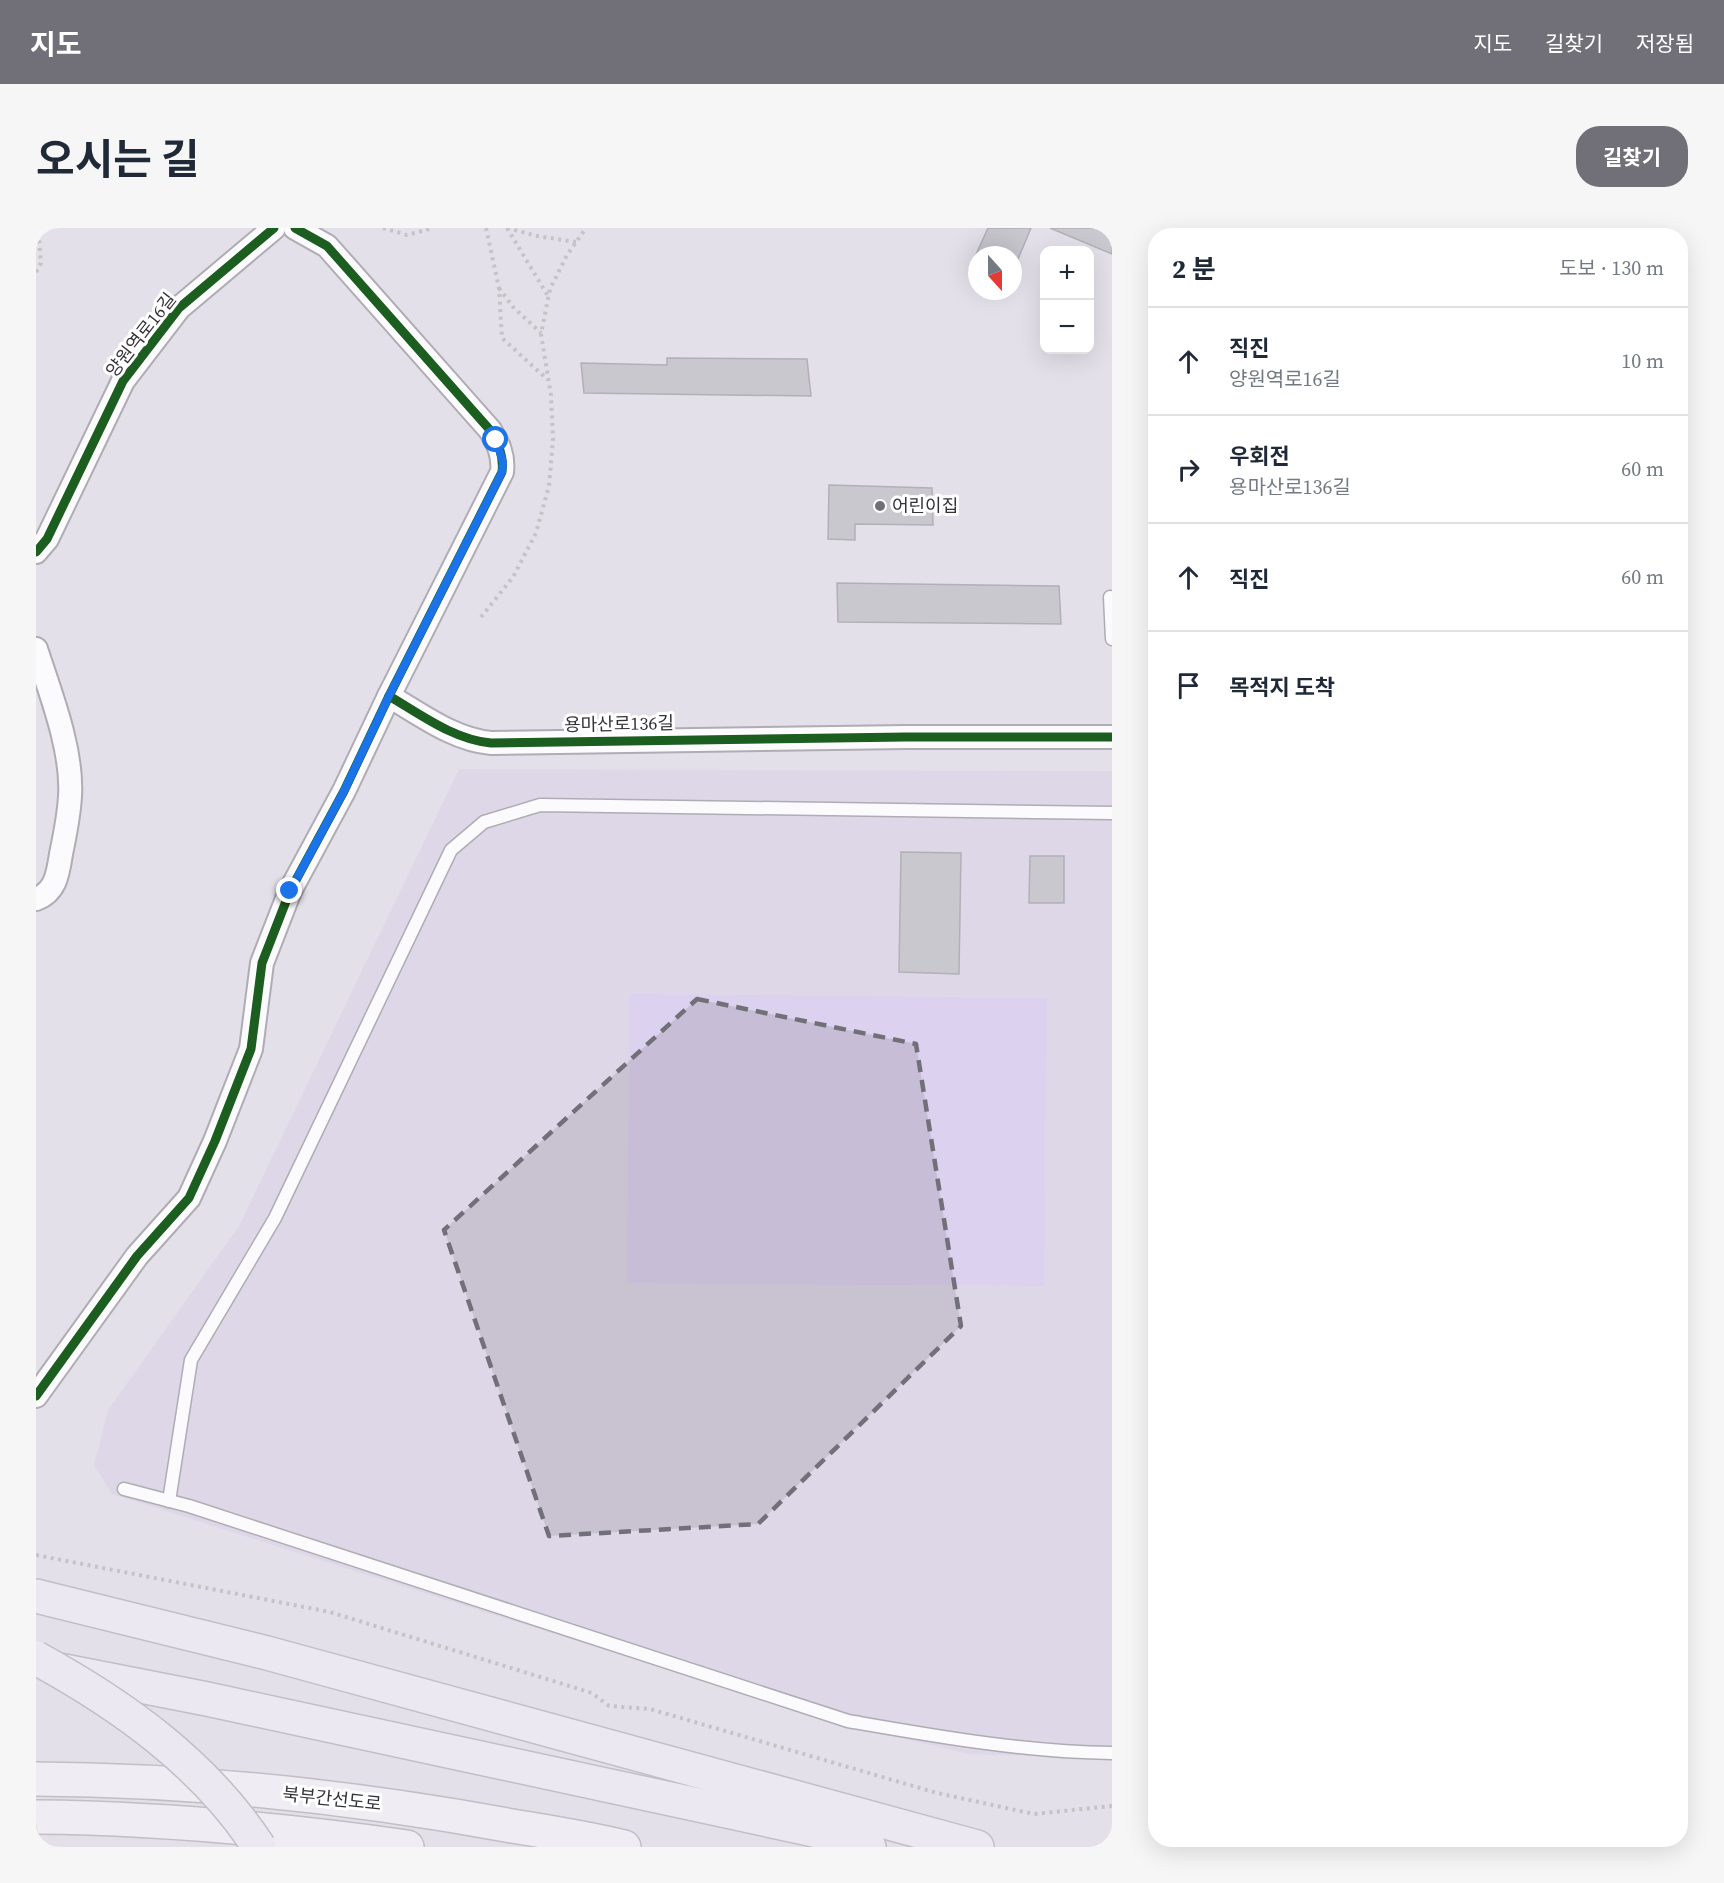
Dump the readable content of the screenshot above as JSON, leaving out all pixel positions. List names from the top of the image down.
{
  "streets": {
    "highway": ["북부간선도로"],
    "street": ["양원역로16길", "용마산로136길"]
  },
  "places": ["어린이집"],
  "north": "bottom",
  "page": {
    "header": "지도",
    "nav": ["지도", "길찾기", "저장됨"],
    "title": "오시는 길",
    "buttons": "길찾기",
    "heading": ["2 분", "도보 · 130 m"],
    "map_buttons": ["+", "−"],
    "list": [
      ["직진", "양원역로16길", "10 m"],
      ["우회전", "용마산로136길", "60 m"],
      ["직진", "60 m"],
      "목적지 도착"
    ]
  }
}
